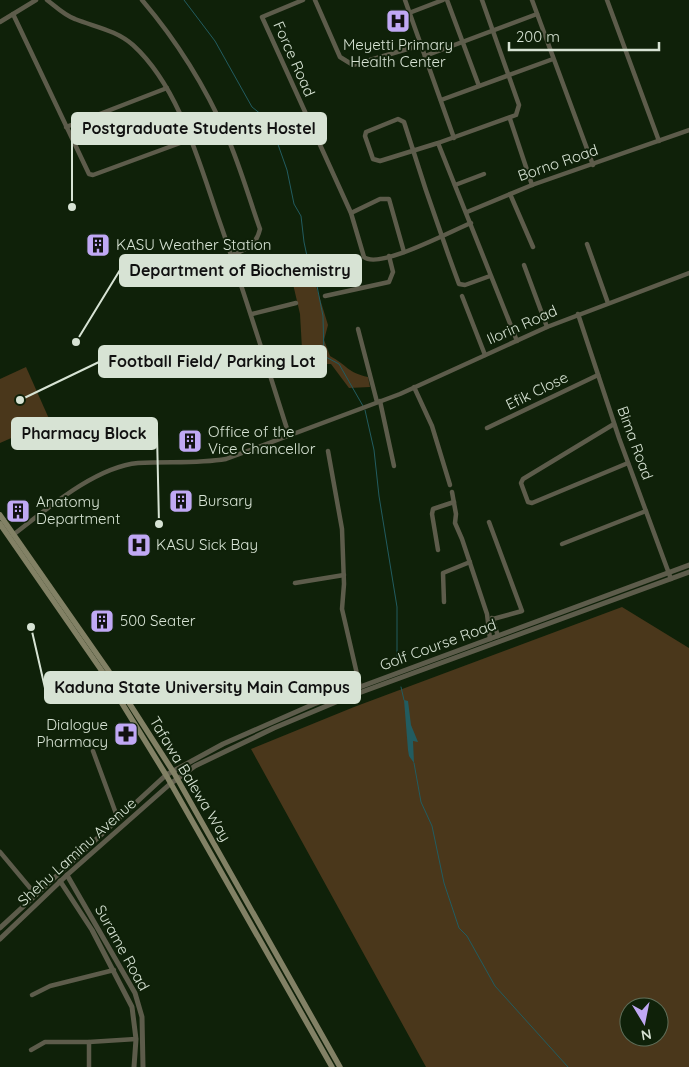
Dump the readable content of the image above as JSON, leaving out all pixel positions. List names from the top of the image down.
{
  "streets": {
    "main road": ["Tafawa Balewa Way"],
    "street": [
      "Force Road",
      "Borno Road",
      "Ilorin Road",
      "Efik Close",
      "Bima Road",
      "Golf Course Road",
      "Shehu Laminu Avenue",
      "Surame Road"
    ]
  },
  "crossings": [
    ["Ilorin Road", "Bima Road"],
    ["Ilorin Road", "Tafawa Balewa Way"],
    ["Efik Close", "Bima Road"],
    ["Bima Road", "Golf Course Road"],
    ["Golf Course Road", "Tafawa Balewa Way"],
    ["Golf Course Road", "Shehu Laminu Avenue"],
    ["Tafawa Balewa Way", "Shehu Laminu Avenue"],
    ["Shehu Laminu Avenue", "Surame Road"]
  ],
  "places": {
    "hospital": ["Meyetti Primary Health Center", "KASU Sick Bay"],
    "other": [
      "Postgraduate Students Hostel",
      "Department of Biochemistry",
      "Football Field/ Parking Lot",
      "Pharmacy Block",
      "Kaduna State University Main Campus"
    ],
    "building": [
      "KASU Weather Station",
      "Office of the Vice Chancellor",
      "Bursary",
      "Anatomy Department",
      "500 Seater"
    ],
    "pharmacy": ["Dialogue Pharmacy"]
  },
  "scale_bar": "200 m",
  "north": "bottom"
}
